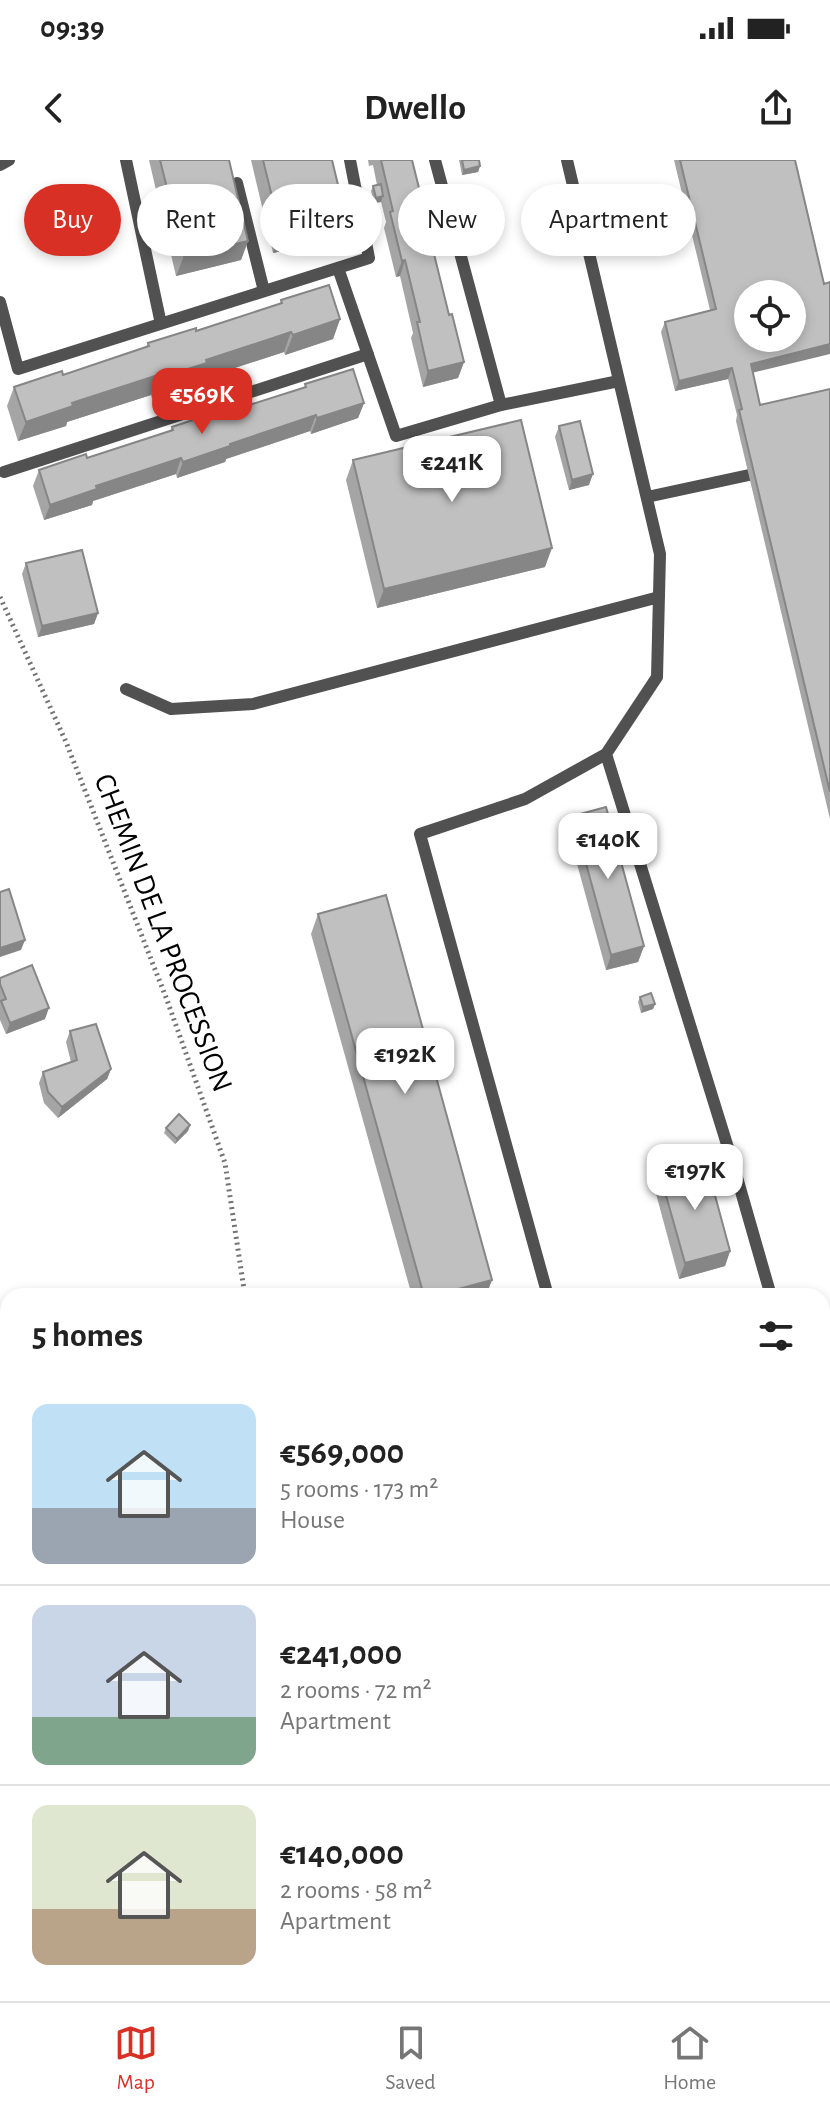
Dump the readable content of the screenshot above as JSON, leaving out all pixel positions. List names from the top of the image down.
{
  "streets": {
    "path": ["CHEMIN DE LA PROCESSION"]
  },
  "page": {
    "status": "09:39",
    "header": "Dwello",
    "chip": [
      "Buy",
      "Rent",
      "Filters",
      "New",
      "Apartment"
    ],
    "price": [
      "€569K",
      "€241K",
      "€140K",
      "€192K",
      "€197K"
    ],
    "heading": "5 homes",
    "list": [
      {
        "name": "€569,000",
        "note": "5 rooms · 173 m² · House"
      },
      {
        "name": "€241,000",
        "note": "2 rooms · 72 m² · Apartment"
      },
      {
        "name": "€140,000",
        "note": "2 rooms · 58 m² · Apartment"
      }
    ],
    "tabs": ["Map", "Saved", "Home"]
  }
}
